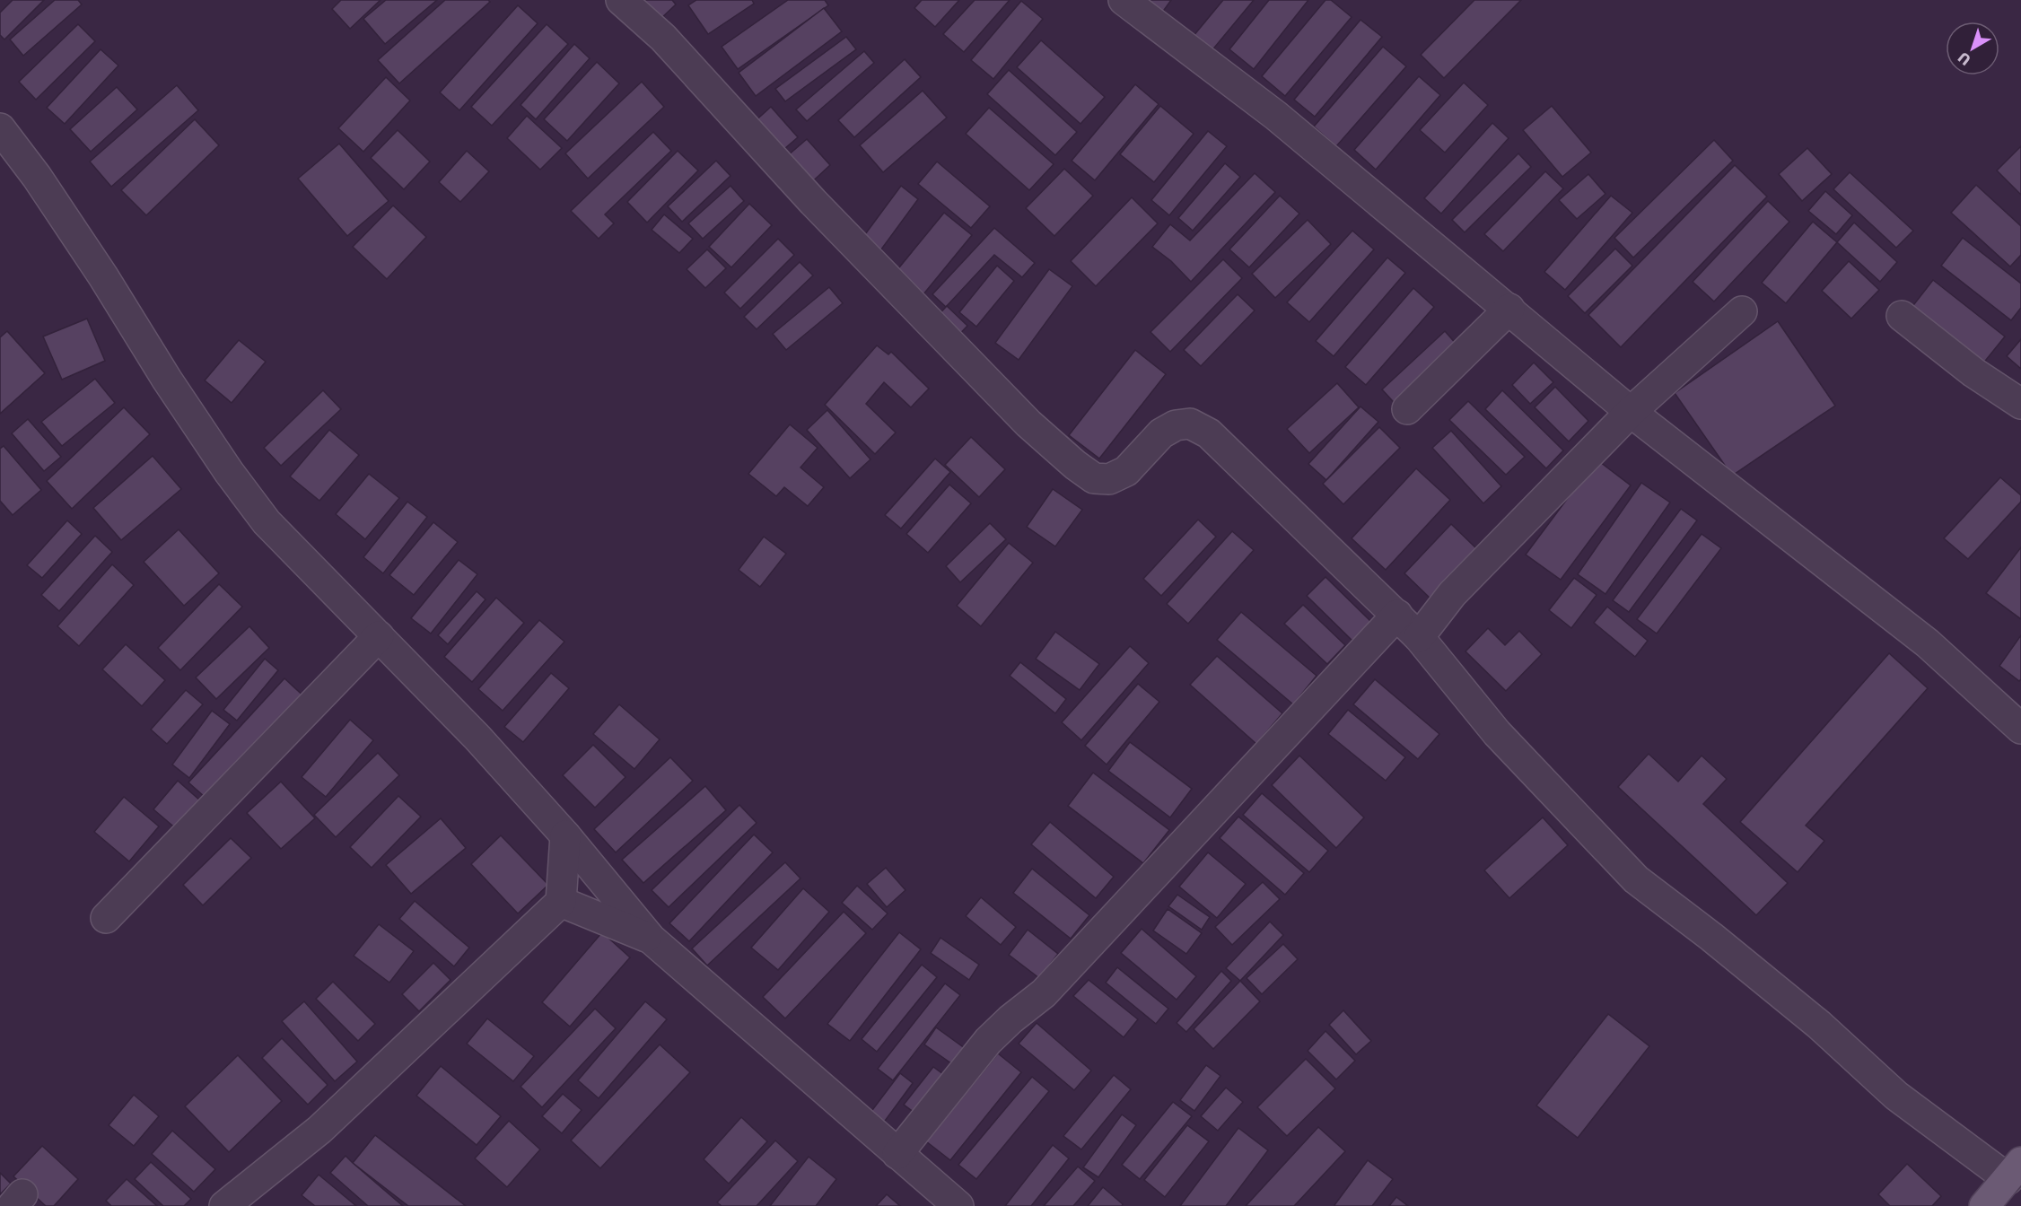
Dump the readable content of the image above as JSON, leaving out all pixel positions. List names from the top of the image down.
{
  "north": "bottom left"
}
